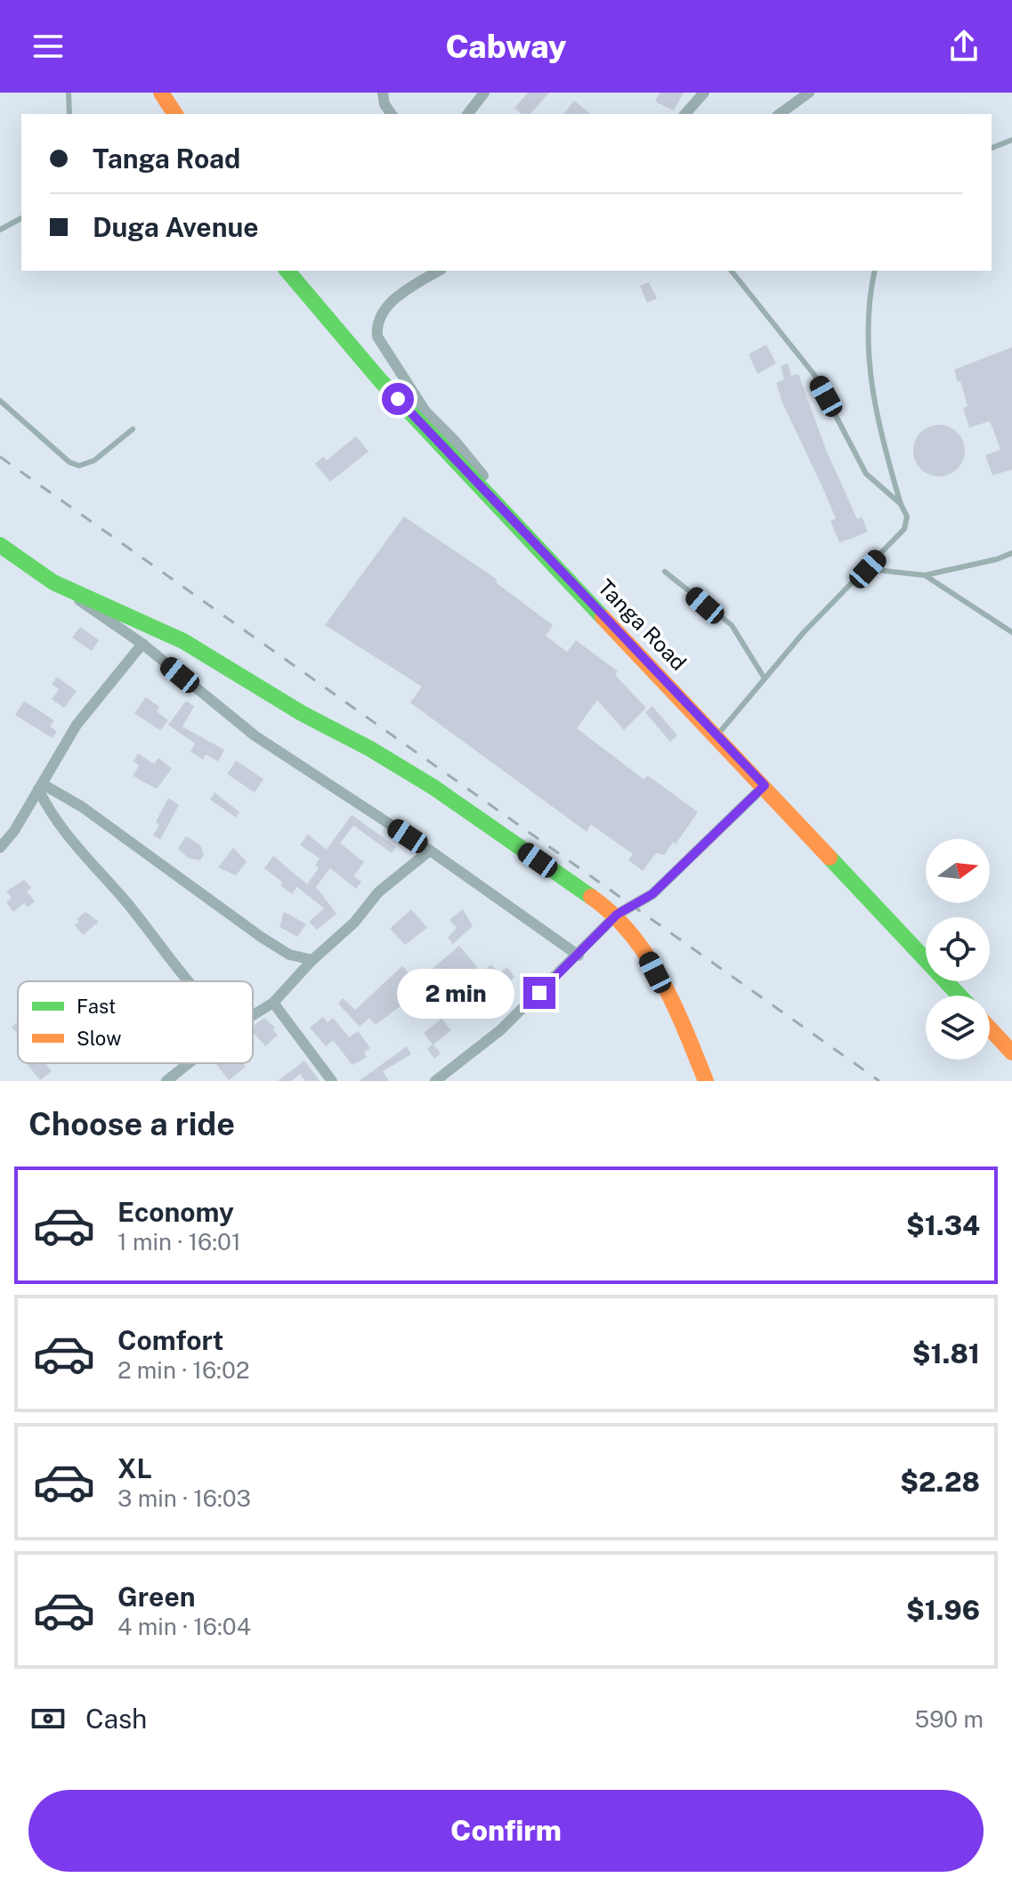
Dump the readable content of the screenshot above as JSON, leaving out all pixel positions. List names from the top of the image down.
{
  "streets": {
    "main road": ["Tanga Road"]
  },
  "legend": ["Fast", "Slow"],
  "north": "right",
  "page": {
    "header": "Cabway",
    "banner": ["Tanga Road", "Duga Avenue"],
    "bubble": "2 min",
    "heading": "Choose a ride",
    "list": [
      {
        "name": "Economy",
        "note": "1 min · 16:01",
        "value": "$1.34"
      },
      {
        "name": "Comfort",
        "note": "2 min · 16:02",
        "value": "$1.81"
      },
      {
        "name": "XL",
        "note": "3 min · 16:03",
        "value": "$2.28"
      },
      {
        "name": "Green",
        "note": "4 min · 16:04",
        "value": "$1.96"
      }
    ],
    "pay": ["Cash", "590 m"],
    "buttons": "Confirm"
  }
}
